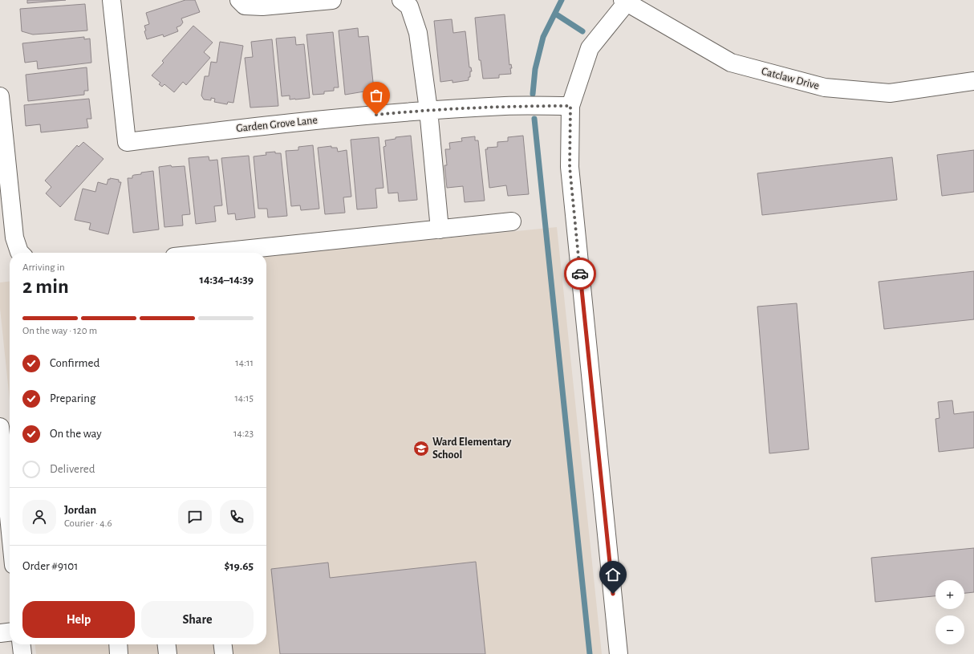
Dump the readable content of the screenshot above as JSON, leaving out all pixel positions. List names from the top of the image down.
{
  "streets": {
    "street": ["Catclaw Drive", "Garden Grove Lane"]
  },
  "places": {
    "school or university": ["Ward Elementary School"]
  },
  "page": {
    "heading": ["2 min", "Arriving in", "14:34–14:39"],
    "panel": [
      "Jordan",
      "Courier · 4.6",
      "Order #9101",
      "$19.65"
    ],
    "bar": "On the way · 120 m",
    "list": [
      ["Confirmed", "14:11"],
      ["Preparing", "14:15"],
      ["On the way", "14:23"],
      "Delivered"
    ],
    "map_buttons": ["+", "−"],
    "buttons": ["Help", "Share"]
  }
}
